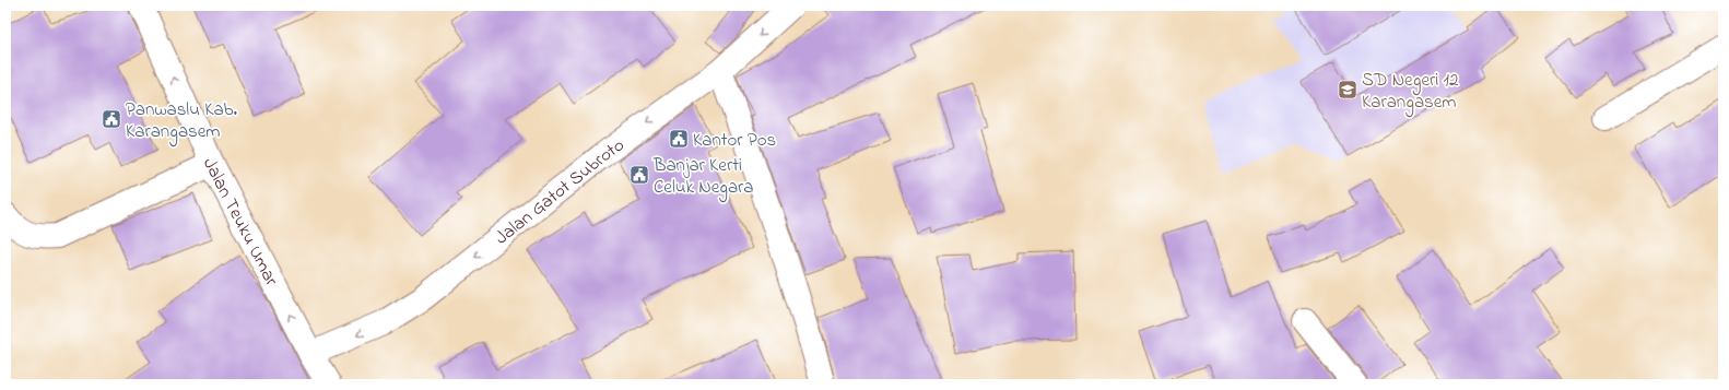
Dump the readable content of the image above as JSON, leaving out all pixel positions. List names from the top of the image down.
{
  "streets": {
    "street": ["Jalan Gatot Subroto", "Jalan Teuku Umar"]
  },
  "crossings": [
    ["Jalan Gatot Subroto", "Jalan Teuku Umar"]
  ],
  "one_way": ["Jalan Gatot Subroto", "Jalan Teuku Umar"],
  "places": {
    "school or university": ["SD Negeri 12 Karangasem"],
    "public building": ["Panwaslu Kab. Karangasem", "Kantor Pos", "Banjar Kerti Celuk Negara"]
  }
}
